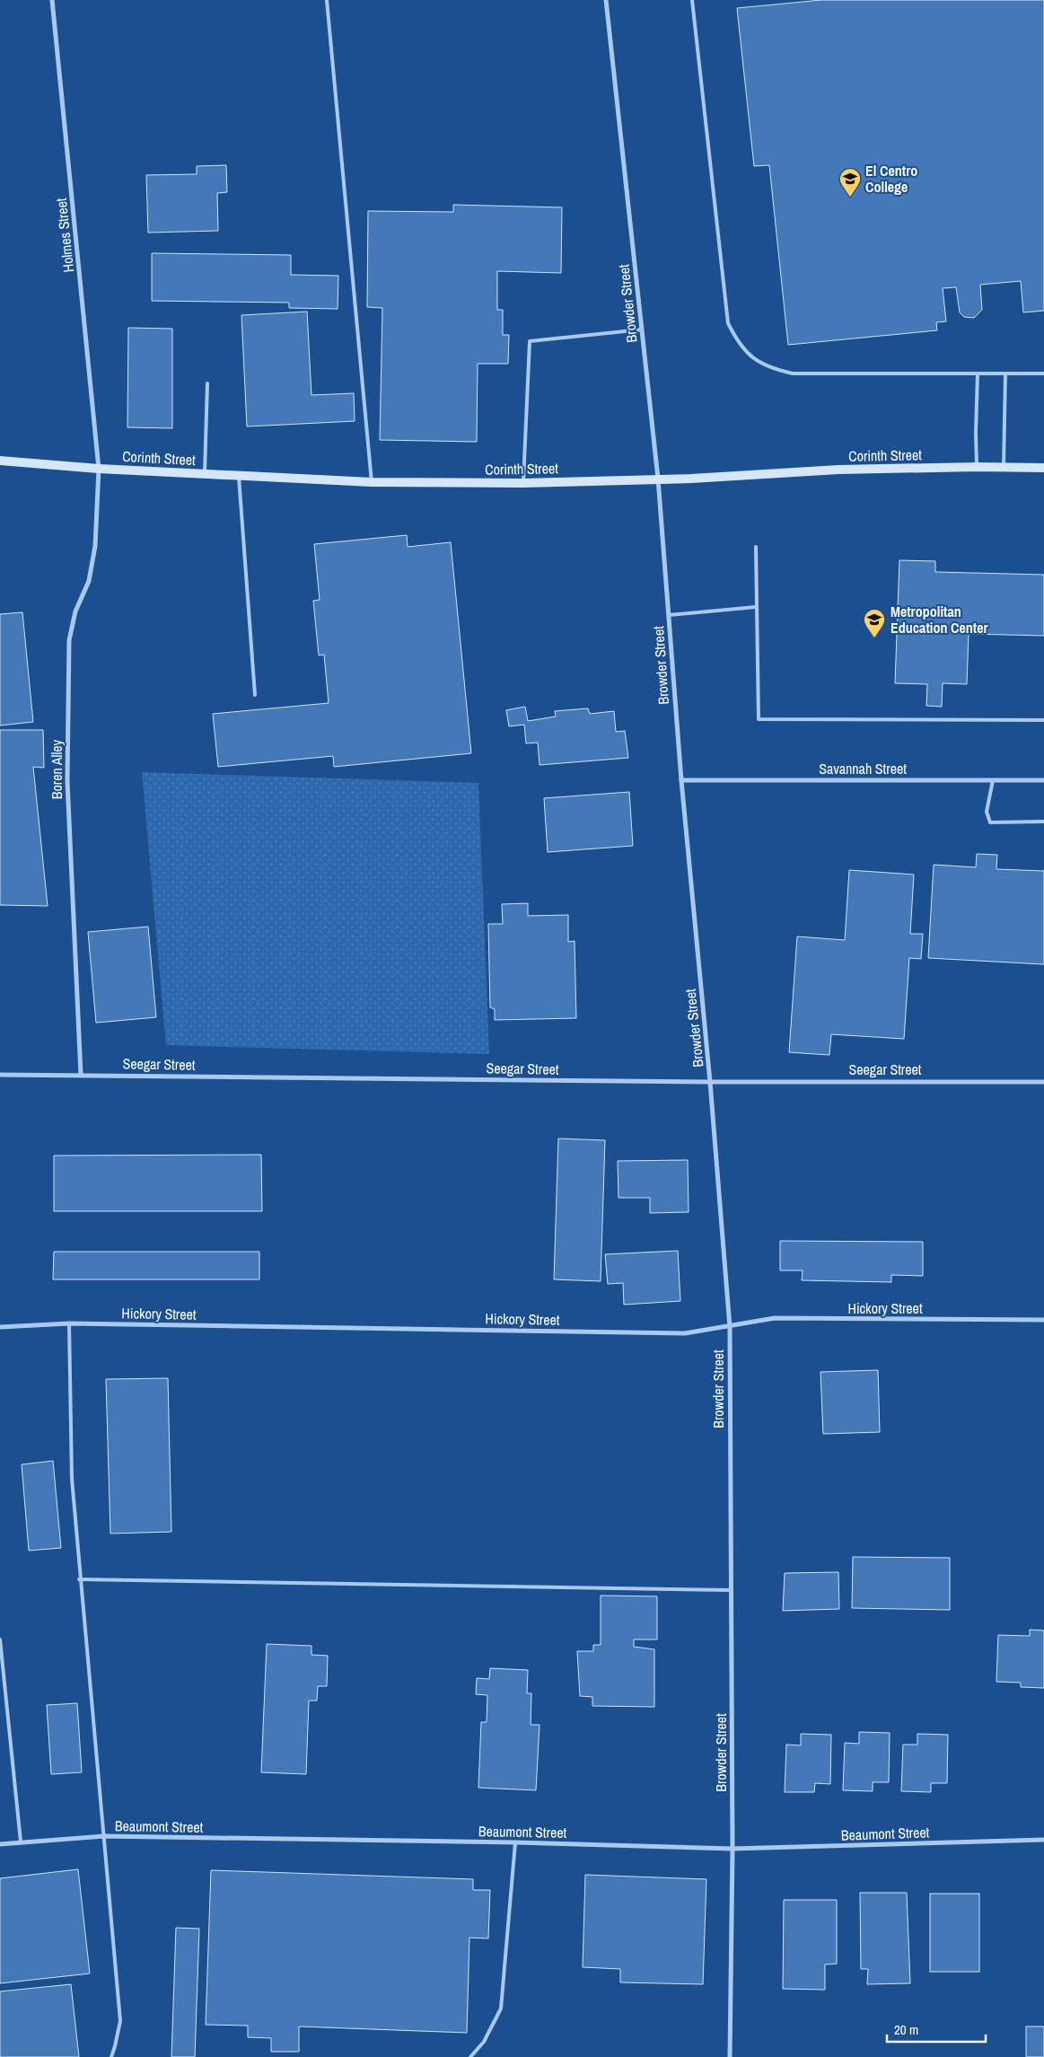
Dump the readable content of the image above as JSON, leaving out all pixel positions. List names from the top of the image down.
{
  "streets": {
    "main road": ["Corinth Street"],
    "street": [
      "Holmes Street",
      "Browder Street",
      "Savannah Street",
      "Boren Alley",
      "Seegar Street",
      "Hickory Street",
      "Beaumont Street"
    ]
  },
  "crossings": [
    ["Holmes Street", "Corinth Street"],
    ["Holmes Street", "Boren Alley"],
    ["Browder Street", "Corinth Street"],
    ["Browder Street", "Savannah Street"],
    ["Browder Street", "Seegar Street"],
    ["Browder Street", "Hickory Street"],
    ["Browder Street", "Beaumont Street"],
    ["Corinth Street", "Boren Alley"],
    ["Boren Alley", "Seegar Street"]
  ],
  "places": {
    "school or university": ["El Centro College", "Metropolitan Education Center"]
  },
  "scale_bar": "20 m"
}
